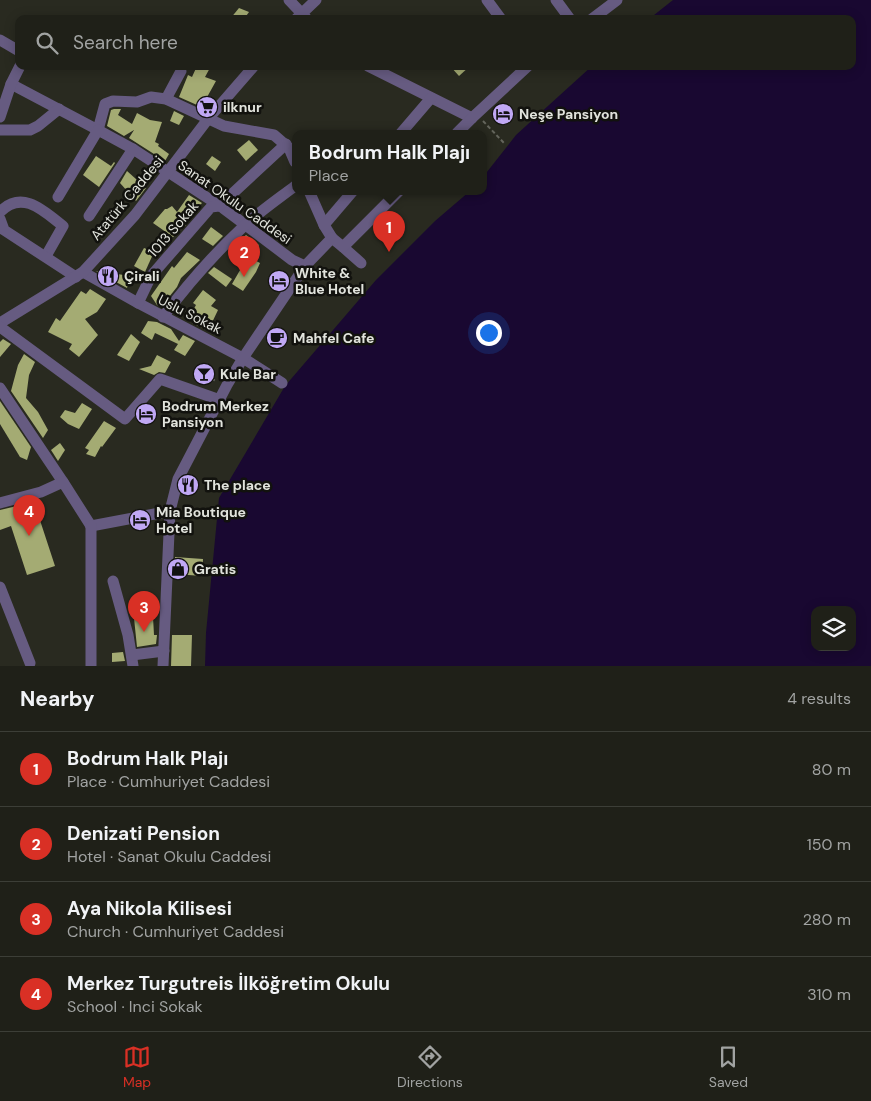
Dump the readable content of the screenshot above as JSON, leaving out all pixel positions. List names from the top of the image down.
{
  "streets": {
    "street": [
      "Atatürk Caddesi",
      "Sanat Okulu Caddesi",
      "1013 Sokak",
      "Uslu Sokak"
    ]
  },
  "crossings": [
    ["Atatürk Caddesi", "Sanat Okulu Caddesi"],
    ["Atatürk Caddesi", "Uslu Sokak"],
    ["Sanat Okulu Caddesi", "1013 Sokak"],
    ["1013 Sokak", "Uslu Sokak"]
  ],
  "places": {
    "supermarket": ["ilknur"],
    "hotel": [
      "Neşe Pansiyon",
      "White & Blue Hotel",
      "Bodrum Merkez Pansiyon",
      "Mia Boutique Hotel"
    ],
    "restaurant": ["Çirali", "The place"],
    "cafe": ["Mahfel Cafe"],
    "bar": ["Kule Bar"],
    "shop": ["Gratis"]
  },
  "page": {
    "search": "Search here",
    "popup": ["Bodrum Halk Plajı", "Place"],
    "pins": [
      "1",
      "2",
      "4",
      "3"
    ],
    "heading": ["Nearby", "4 results"],
    "list": [
      {
        "mark": "1",
        "name": "Bodrum Halk Plajı",
        "note": "Place · Cumhuriyet Caddesi",
        "value": "80 m"
      },
      {
        "mark": "2",
        "name": "Denizati Pension",
        "note": "Hotel · Sanat Okulu Caddesi",
        "value": "150 m"
      },
      {
        "mark": "3",
        "name": "Aya Nikola Kilisesi",
        "note": "Church · Cumhuriyet Caddesi",
        "value": "280 m"
      },
      {
        "mark": "4",
        "name": "Merkez Turgutreis İlköğretim Okulu",
        "note": "School · Inci Sokak",
        "value": "310 m"
      }
    ],
    "nav": ["Map", "Directions", "Saved"]
  }
}
